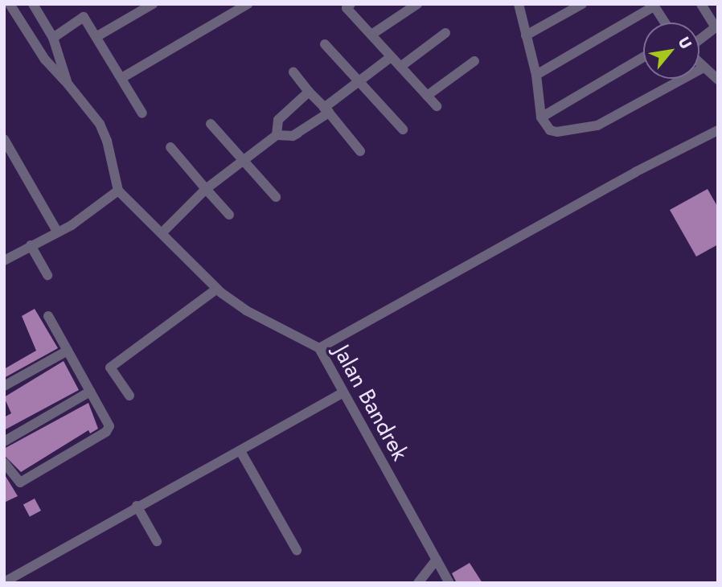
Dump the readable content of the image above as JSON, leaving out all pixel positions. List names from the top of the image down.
{
  "streets": {
    "street": ["Jalan Bandrek"]
  },
  "north": "top right"
}
